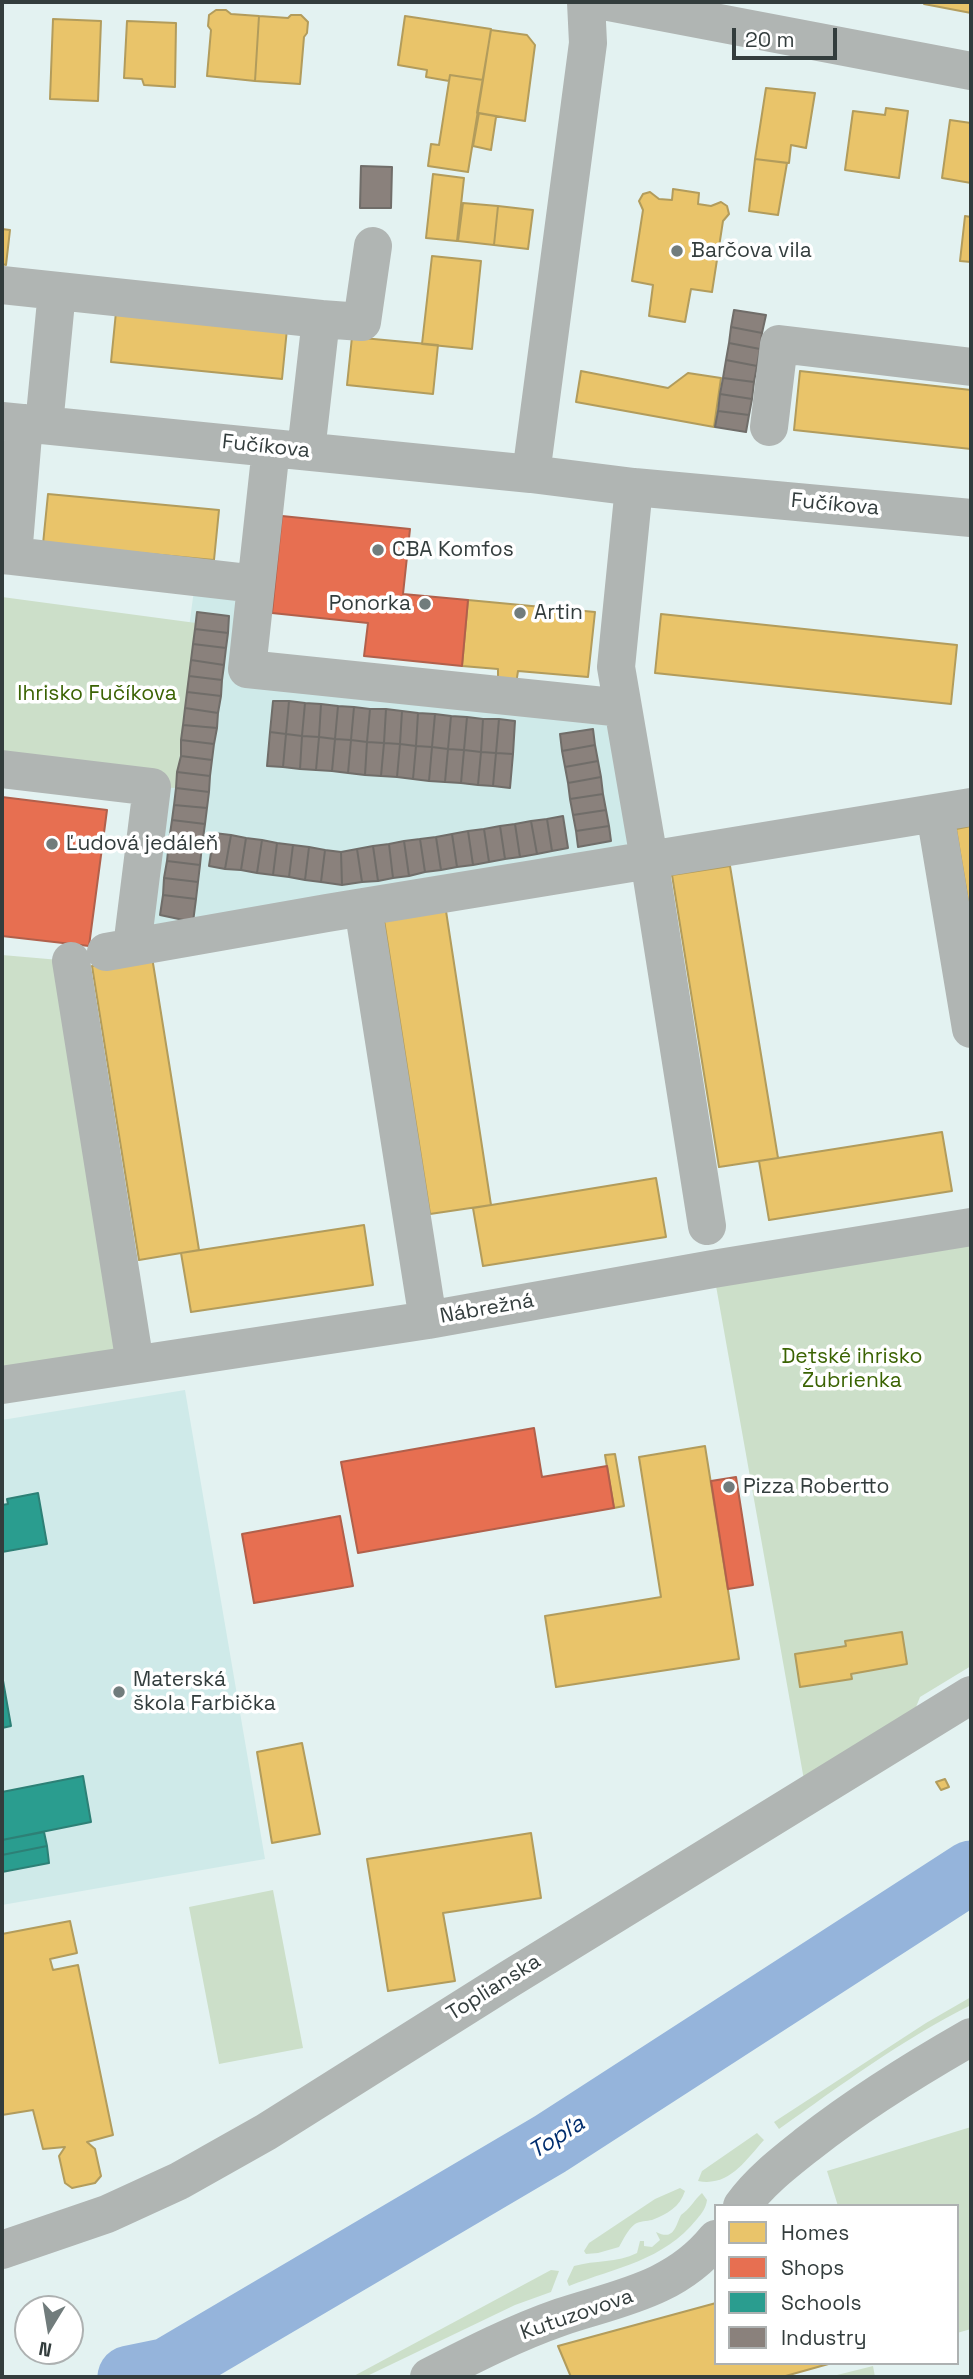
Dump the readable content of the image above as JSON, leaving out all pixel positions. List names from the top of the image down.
{
  "streets": {
    "street": [
      "Fučíkova",
      "Nábrežná",
      "Toplianska",
      "Kutuzovova"
    ]
  },
  "water": ["Topľa"],
  "parks": ["Ihrisko Fučíkova", "Detské ihrisko Žubrienka"],
  "places": [
    "Barčova vila",
    "CBA Komfos",
    "Ponorka",
    "Artin",
    "Ľudová jedáleň",
    "Pizza Robertto",
    "Materská škola Farbička"
  ],
  "legend": [
    "Homes",
    "Shops",
    "Schools",
    "Industry"
  ],
  "scale_bar": "20 m",
  "north": "bottom"
}
